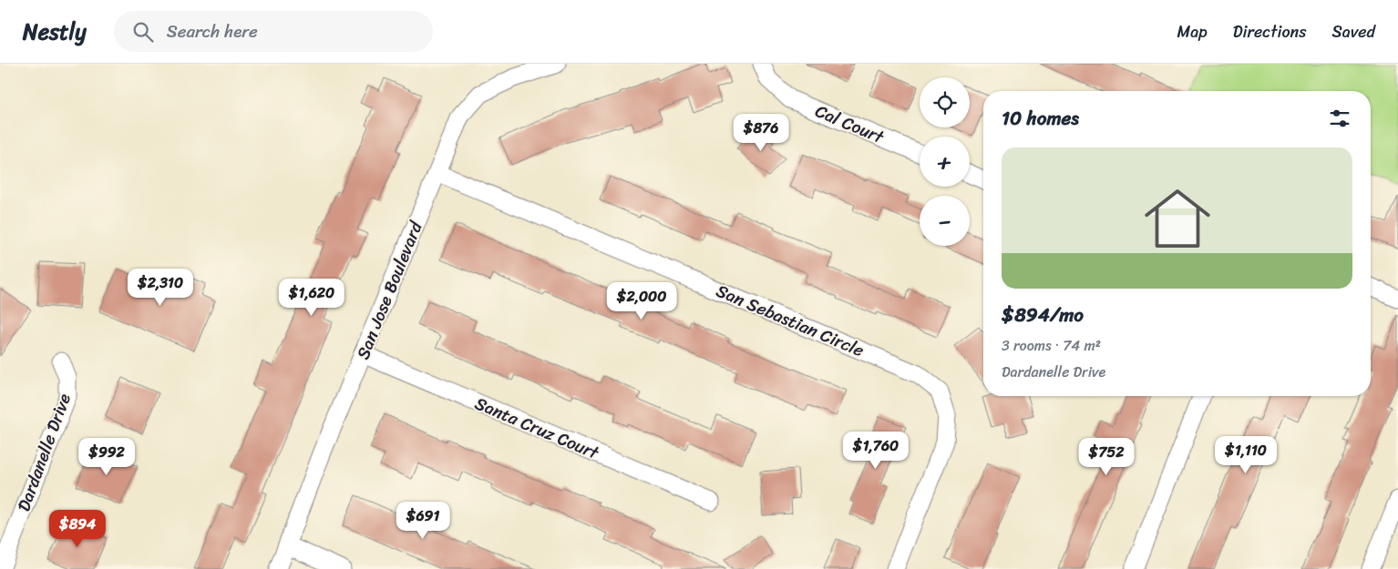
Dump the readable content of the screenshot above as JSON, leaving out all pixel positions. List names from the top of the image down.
{
  "streets": {
    "street": [
      "Cal Court",
      "San Jose Boulevard",
      "San Sebastian Circle",
      "Santa Cruz Court",
      "Dardanelle Drive"
    ]
  },
  "crossings": [
    ["San Jose Boulevard", "San Sebastian Circle"],
    ["San Jose Boulevard", "Santa Cruz Court"]
  ],
  "page": {
    "header": "Nestly",
    "search": "Search here",
    "nav": ["Map", "Directions", "Saved"],
    "map_buttons": ["+", "−"],
    "heading": "10 homes",
    "price": [
      "$876",
      "$2,310",
      "$1,620",
      "$2,000",
      "$1,760",
      "$1,110",
      "$992",
      "$752",
      "$691",
      "$894"
    ],
    "list": [
      {
        "name": "$894/mo",
        "note": "3 rooms · 74 m² · Dardanelle Drive"
      }
    ]
  }
}
